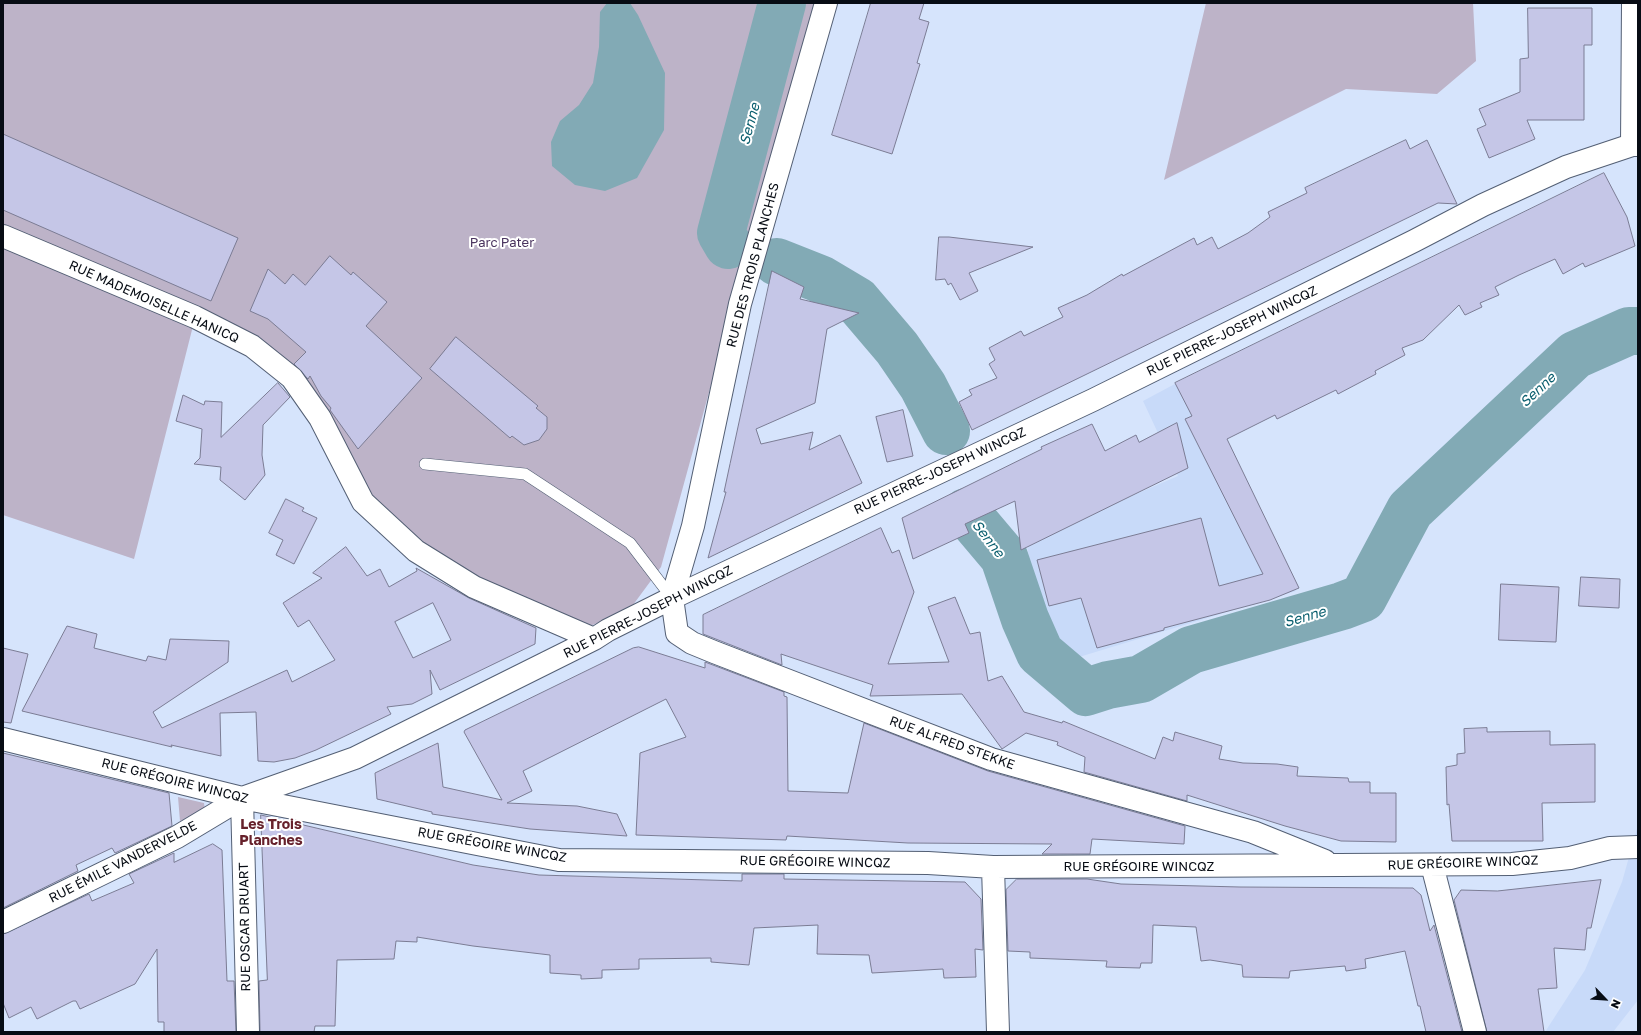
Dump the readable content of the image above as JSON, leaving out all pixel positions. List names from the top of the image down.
{
  "streets": {
    "street": [
      "RUE DES TROIS PLANCHES",
      "RUE MADEMOISELLE HANICQ",
      "RUE PIERRE-JOSEPH WINCQZ",
      "RUE ALFRED STEKKE",
      "RUE GRÉGOIRE WINCQZ",
      "RUE ÉMILE VANDERVELDE",
      "RUE OSCAR DRUART"
    ]
  },
  "crossings": [
    ["RUE DES TROIS PLANCHES", "RUE PIERRE-JOSEPH WINCQZ"],
    ["RUE DES TROIS PLANCHES", "RUE ALFRED STEKKE"],
    ["RUE MADEMOISELLE HANICQ", "RUE PIERRE-JOSEPH WINCQZ"],
    ["RUE PIERRE-JOSEPH WINCQZ", "RUE ALFRED STEKKE"],
    ["RUE PIERRE-JOSEPH WINCQZ", "RUE GRÉGOIRE WINCQZ"],
    ["RUE PIERRE-JOSEPH WINCQZ", "RUE ÉMILE VANDERVELDE"],
    ["RUE PIERRE-JOSEPH WINCQZ", "RUE OSCAR DRUART"],
    ["RUE ALFRED STEKKE", "RUE GRÉGOIRE WINCQZ"],
    ["RUE GRÉGOIRE WINCQZ", "RUE ÉMILE VANDERVELDE"],
    ["RUE GRÉGOIRE WINCQZ", "RUE OSCAR DRUART"],
    ["RUE ÉMILE VANDERVELDE", "RUE OSCAR DRUART"]
  ],
  "districts": ["Les Trois Planches"],
  "water": ["Senne"],
  "parks": ["Parc Pater"],
  "north": "bottom right"
}
